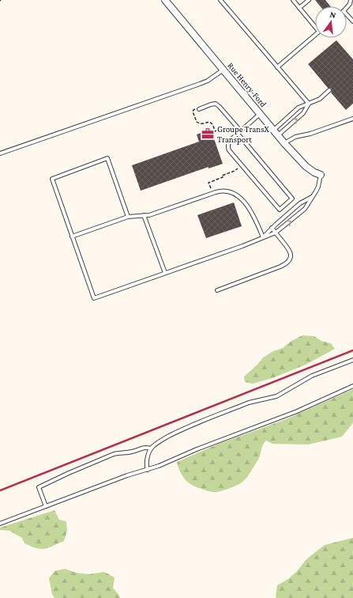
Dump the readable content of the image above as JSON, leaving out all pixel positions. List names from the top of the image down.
{
  "streets": {
    "street": ["Rue Henry-Ford"]
  },
  "places": {
    "office": ["Groupe TransX Transport"]
  },
  "north": "top"
}
